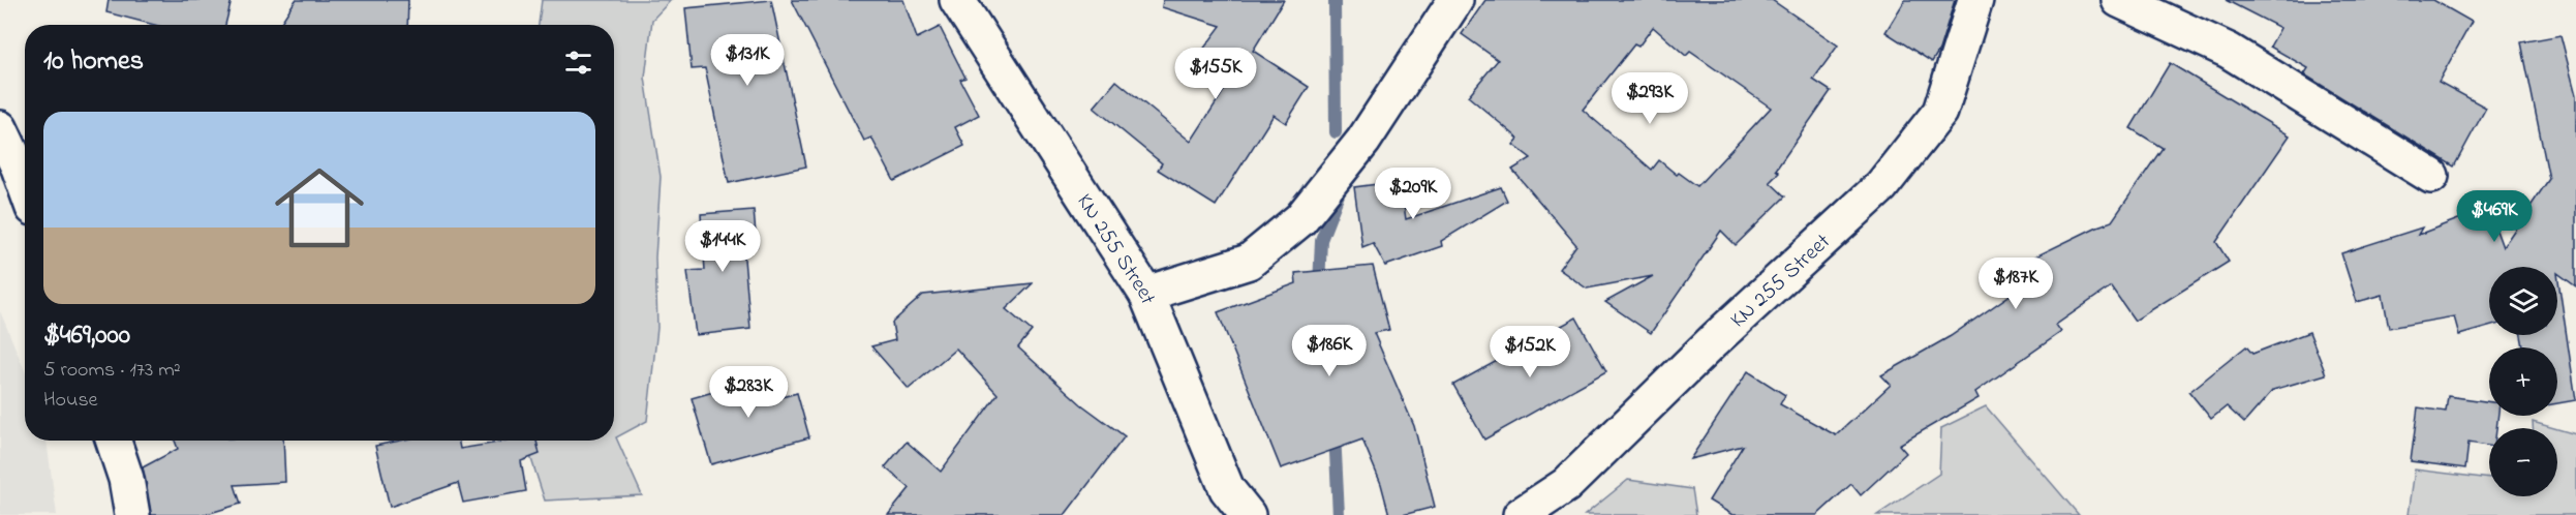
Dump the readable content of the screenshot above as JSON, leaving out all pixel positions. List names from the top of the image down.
{
  "streets": {
    "street": ["KN 255 Street"]
  },
  "page": {
    "heading": "10 homes",
    "price": [
      "$131K",
      "$155K",
      "$293K",
      "$209K",
      "$469K",
      "$144K",
      "$187K",
      "$186K",
      "$152K",
      "$283K"
    ],
    "list": [
      {
        "name": "$469,000",
        "note": "5 rooms · 173 m² · House"
      }
    ],
    "map_buttons": ["+", "−"]
  }
}
